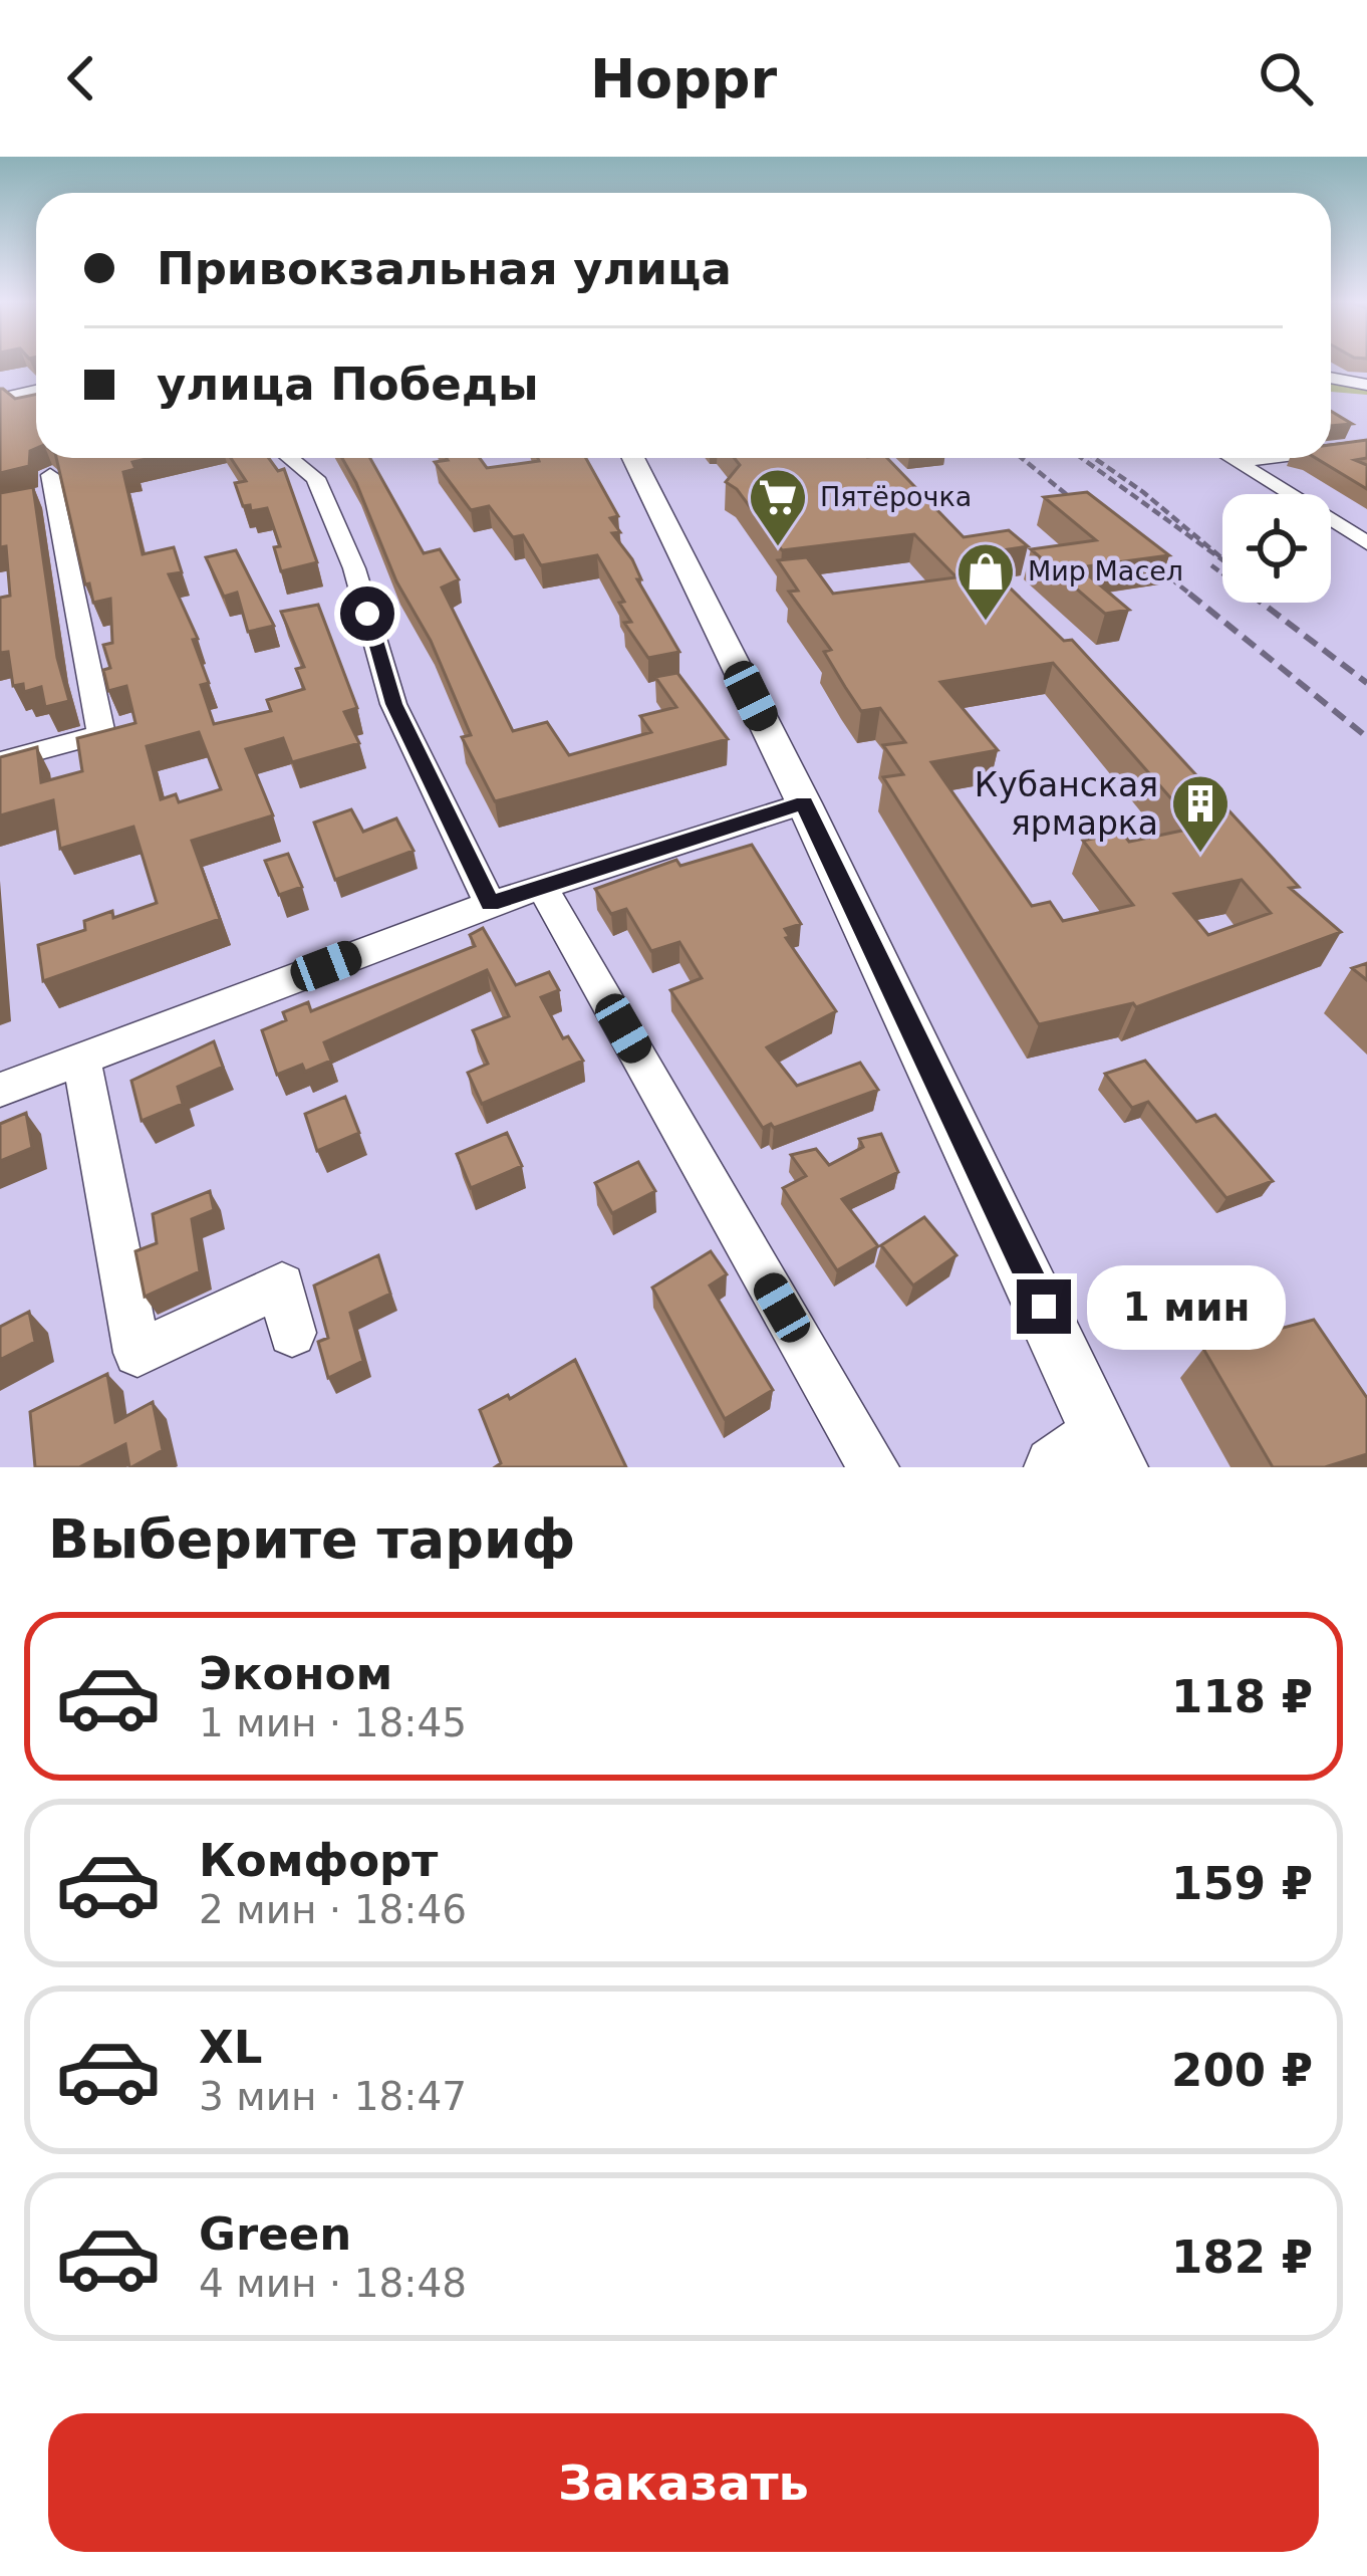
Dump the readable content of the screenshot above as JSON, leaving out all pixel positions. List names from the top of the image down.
{
  "places": {
    "supermarket": ["Пятёрочка"],
    "shop": ["Мир Масел"],
    "building": ["Кубанская ярмарка"]
  },
  "page": {
    "header": "Hoppr",
    "banner": ["Привокзальная улица", "улица Победы"],
    "bubble": "1 мин",
    "heading": "Выберите тариф",
    "list": [
      {
        "name": "Эконом",
        "note": "1 мин · 18:45",
        "value": "118 ₽"
      },
      {
        "name": "Комфорт",
        "note": "2 мин · 18:46",
        "value": "159 ₽"
      },
      {
        "name": "XL",
        "note": "3 мин · 18:47",
        "value": "200 ₽"
      },
      {
        "name": "Green",
        "note": "4 мин · 18:48",
        "value": "182 ₽"
      }
    ],
    "buttons": "Заказать"
  }
}
